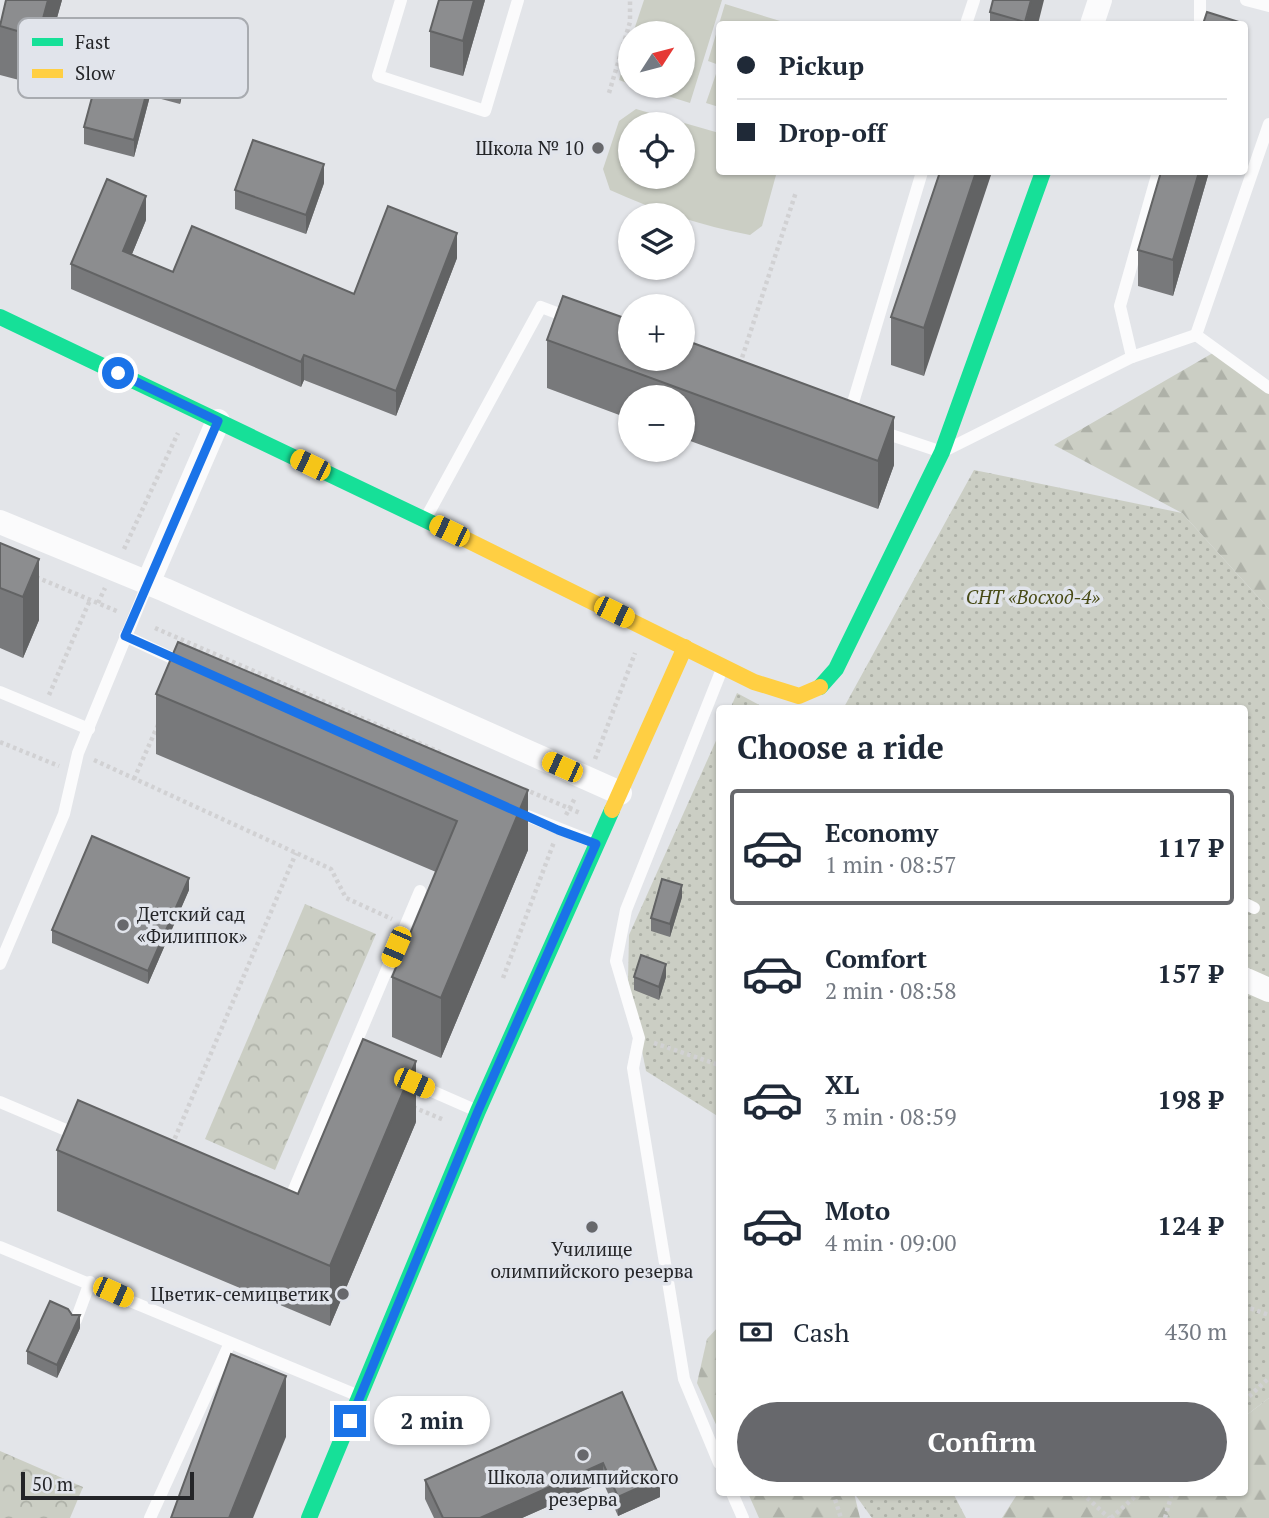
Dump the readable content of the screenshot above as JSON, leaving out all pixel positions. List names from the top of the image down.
{
  "parks": ["СНТ «Восход-4»"],
  "places": [
    "Школа № 10",
    "Детский сад «Филиппок»",
    "Училище олимпийского резерва",
    "Цветик-семицветик",
    "Школа олимпийского резерва"
  ],
  "legend": ["Fast", "Slow"],
  "scale_bar": "50 m",
  "north": "top right",
  "page": {
    "map_buttons": ["+", "−"],
    "banner": ["Pickup", "Drop-off"],
    "heading": "Choose a ride",
    "list": [
      {
        "name": "Economy",
        "note": "1 min · 08:57",
        "value": "117 ₽"
      },
      {
        "name": "Comfort",
        "note": "2 min · 08:58",
        "value": "157 ₽"
      },
      {
        "name": "XL",
        "note": "3 min · 08:59",
        "value": "198 ₽"
      },
      {
        "name": "Moto",
        "note": "4 min · 09:00",
        "value": "124 ₽"
      }
    ],
    "pay": ["Cash", "430 m"],
    "buttons": "Confirm",
    "bubble": "2 min",
    "scale": "50 m"
  }
}
